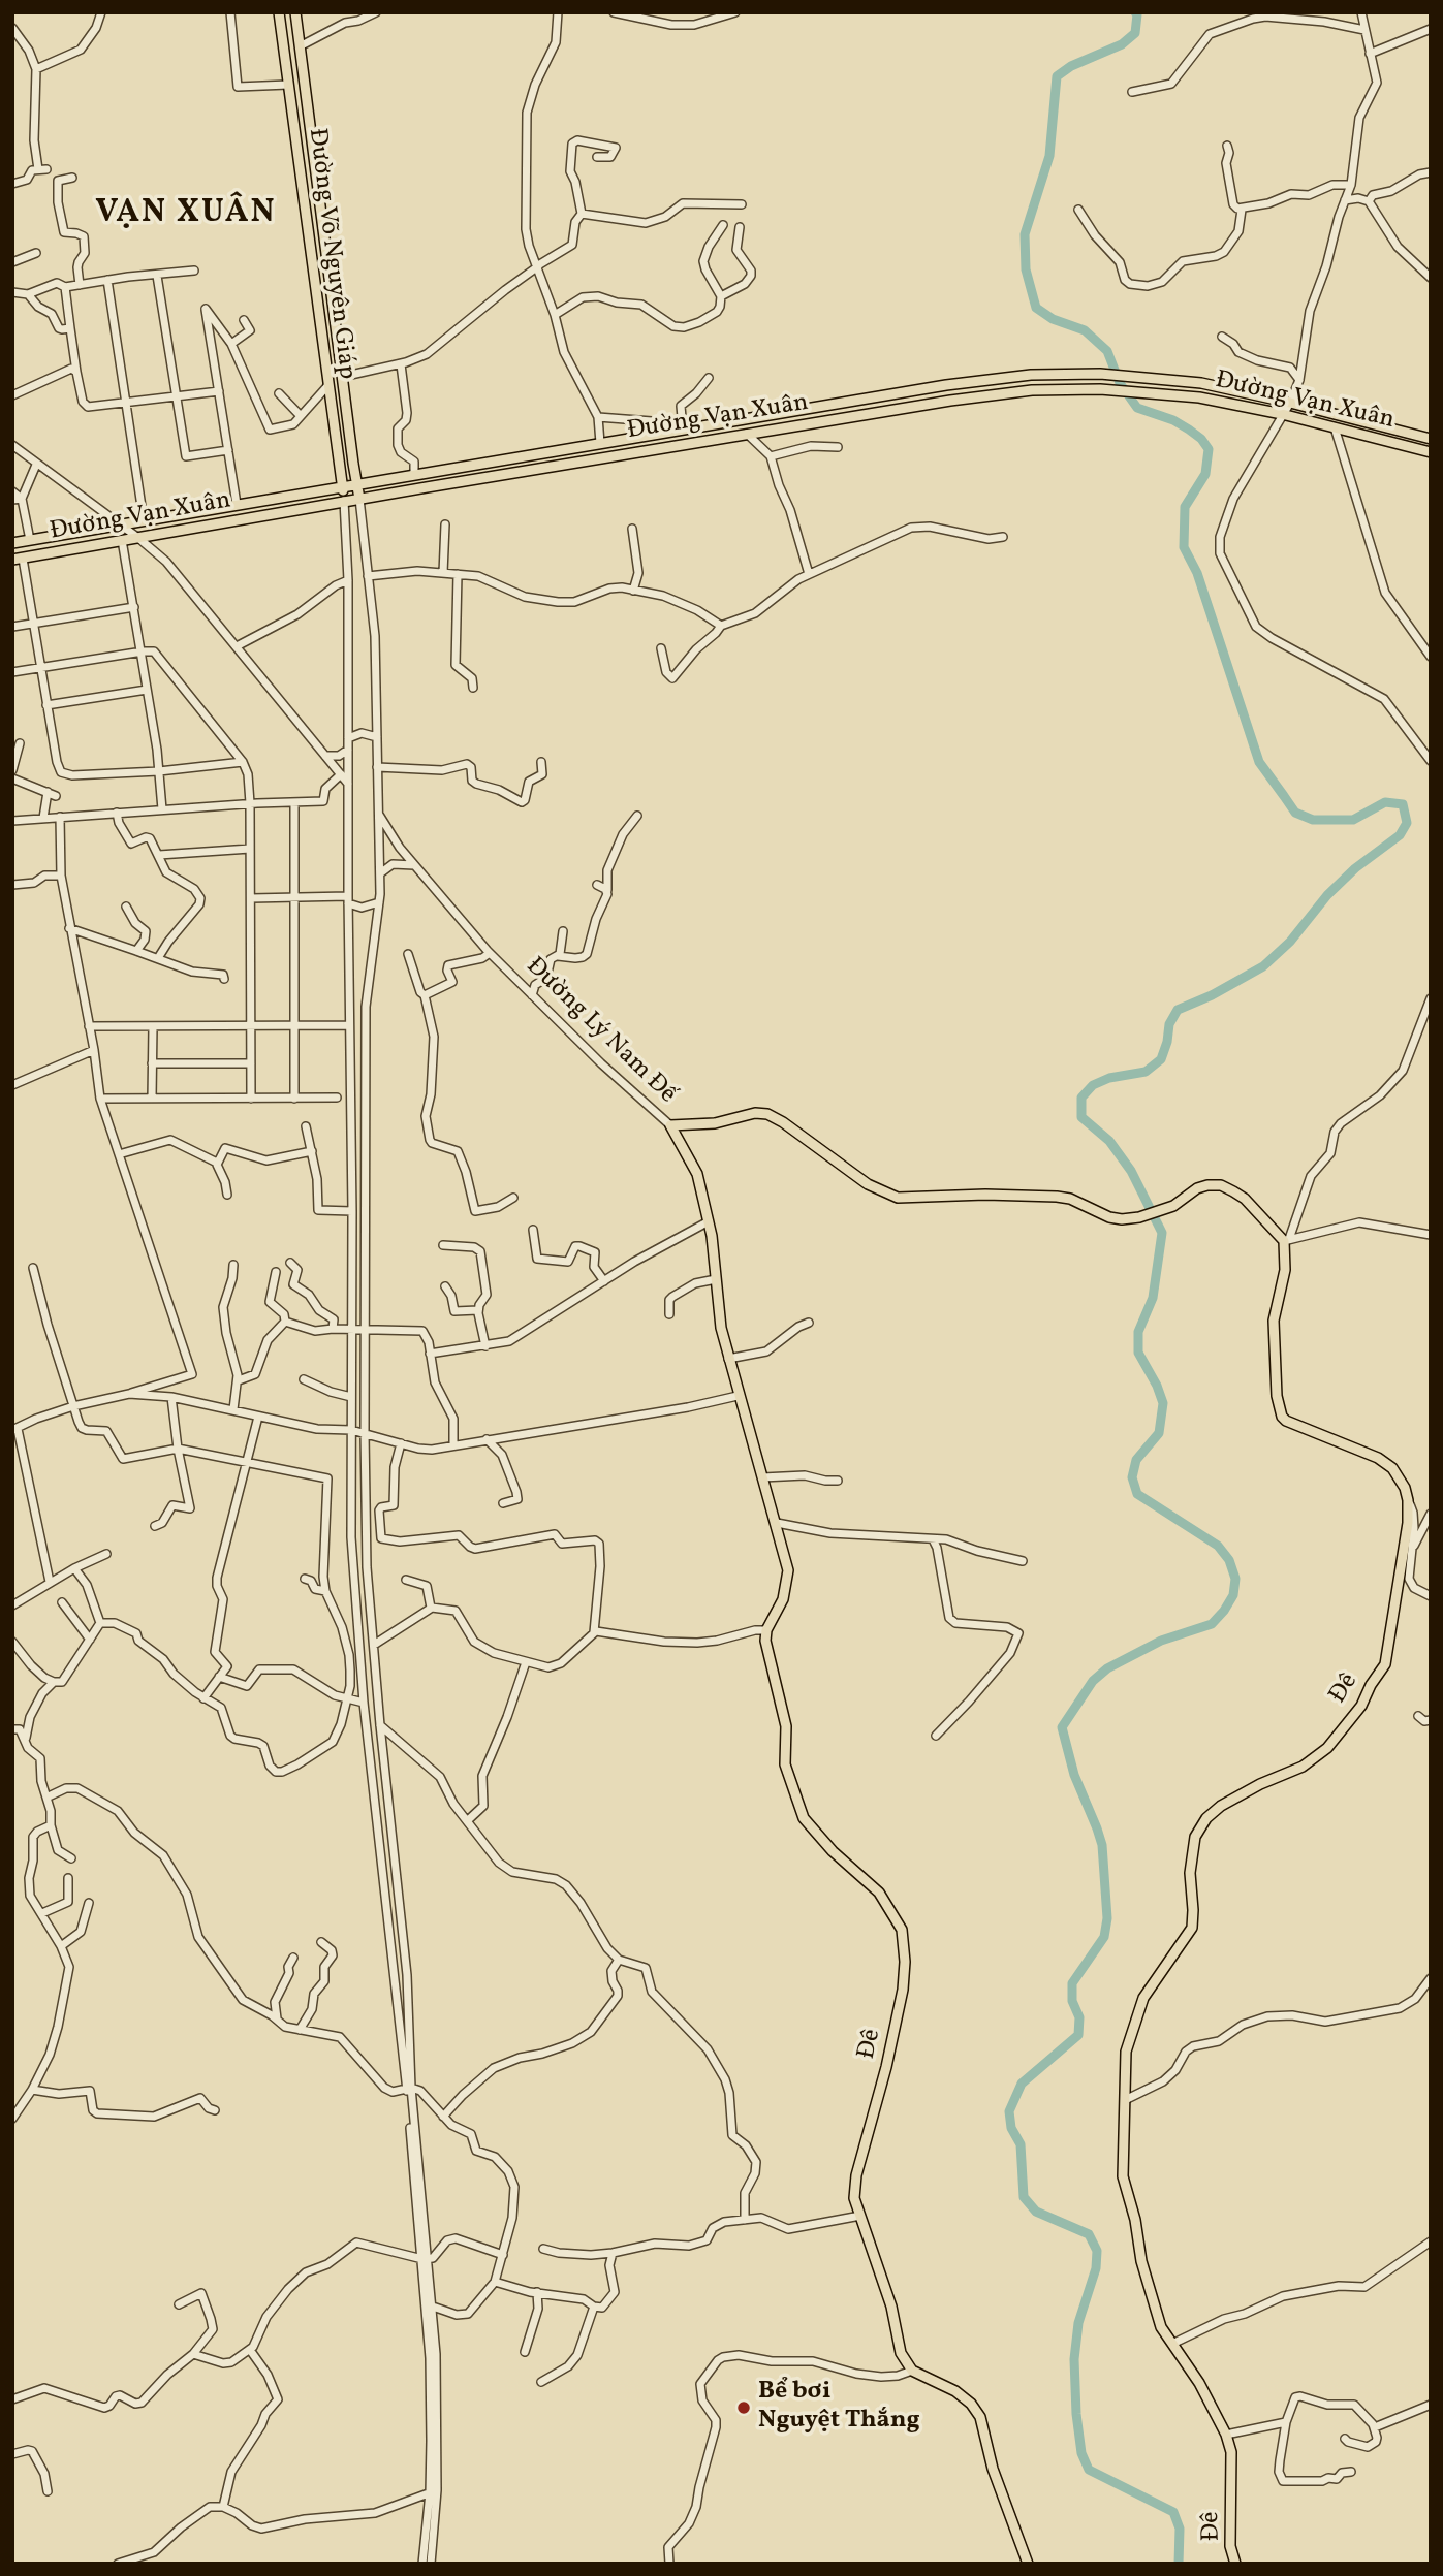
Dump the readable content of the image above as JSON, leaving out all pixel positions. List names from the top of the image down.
{
  "streets": {
    "main road": [
      "Đường Võ Nguyên Giáp",
      "Đường Vạn Xuân",
      "Đường Lý Nam Đế",
      "Đê"
    ]
  },
  "crossings": [
    ["Đường Võ Nguyên Giáp", "Đường Vạn Xuân"]
  ],
  "districts": ["VẠN XUÂN"],
  "places": ["Bể bơi Nguyệt Thắng"]
}
